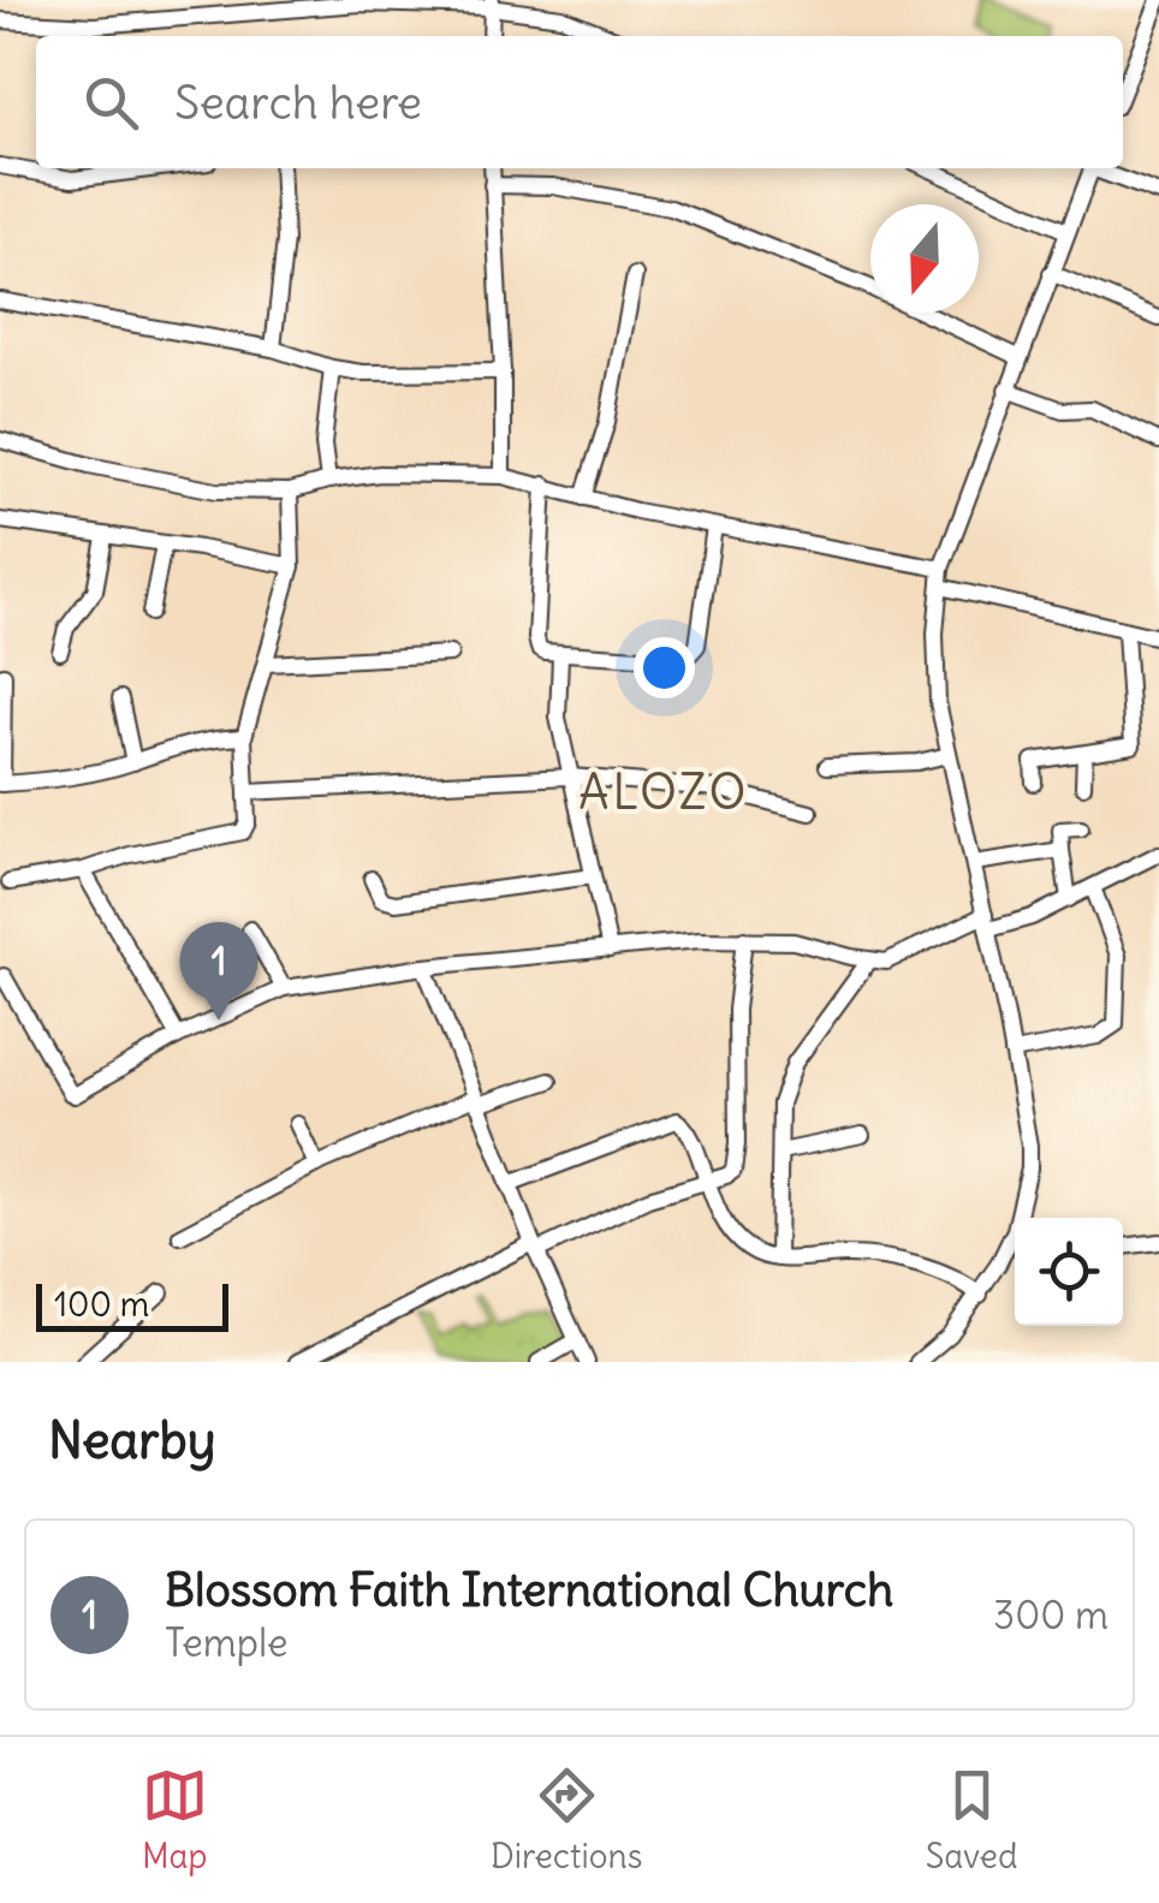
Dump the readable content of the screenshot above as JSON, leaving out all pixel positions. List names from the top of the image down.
{
  "districts": ["ALOZO"],
  "scale_bar": "100 m",
  "north": "bottom",
  "page": {
    "search": "Search here",
    "pins": "1",
    "scale": "100 m",
    "heading": "Nearby",
    "list": [
      {
        "mark": "1",
        "name": "Blossom Faith International Church",
        "note": "Temple",
        "value": "300 m"
      }
    ],
    "nav": ["Map", "Directions", "Saved"]
  }
}
